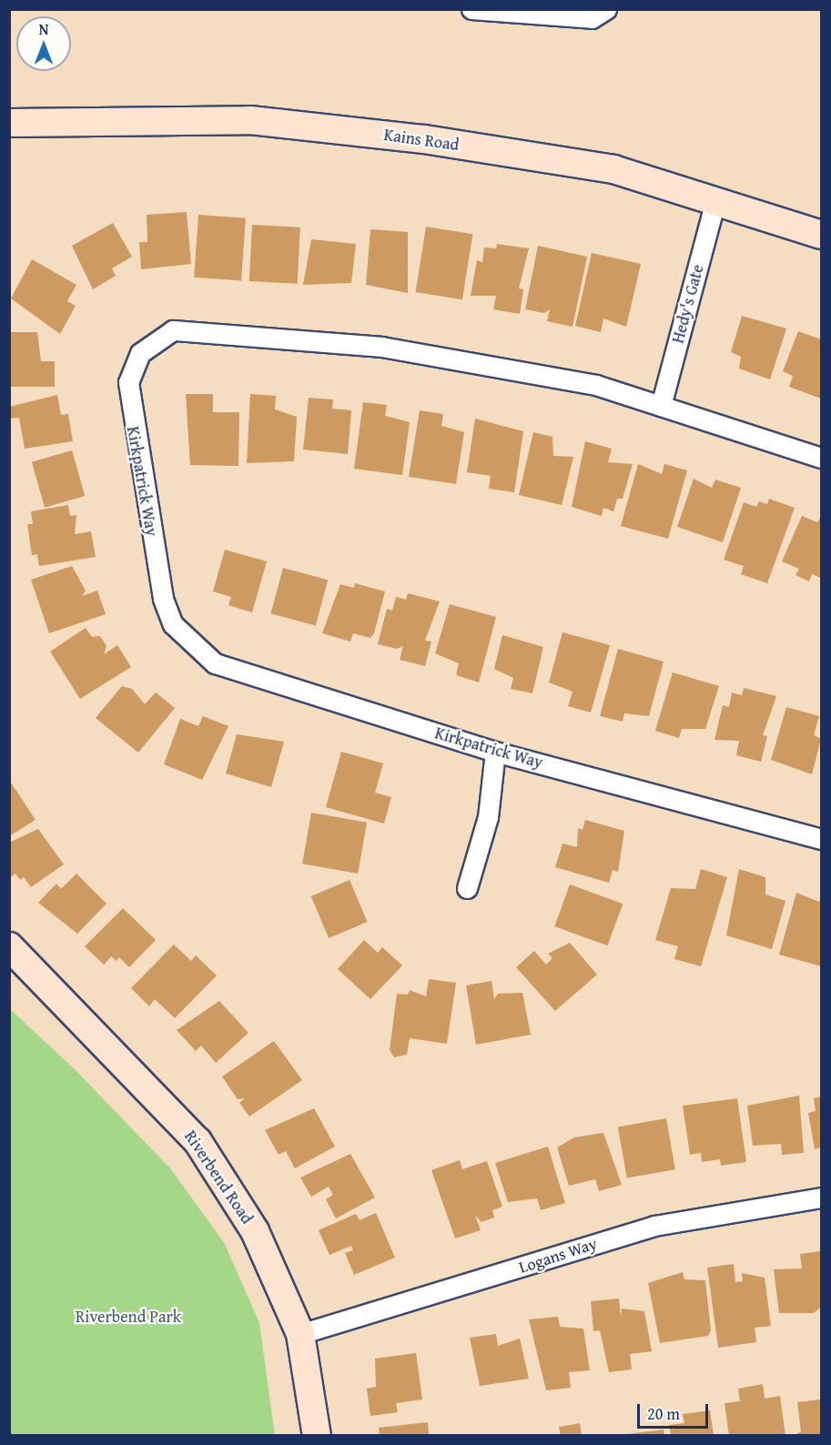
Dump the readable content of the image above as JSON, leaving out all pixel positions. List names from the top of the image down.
{
  "streets": {
    "street": [
      "Kains Road",
      "Hedy's Gate",
      "Kirkpatrick Way",
      "Riverbend Road",
      "Logans Way"
    ]
  },
  "crossings": [
    ["Kains Road", "Hedy's Gate"],
    ["Hedy's Gate", "Kirkpatrick Way"],
    ["Riverbend Road", "Logans Way"]
  ],
  "parks": ["Riverbend Park"],
  "scale_bar": "20 m",
  "north": "top"
}
